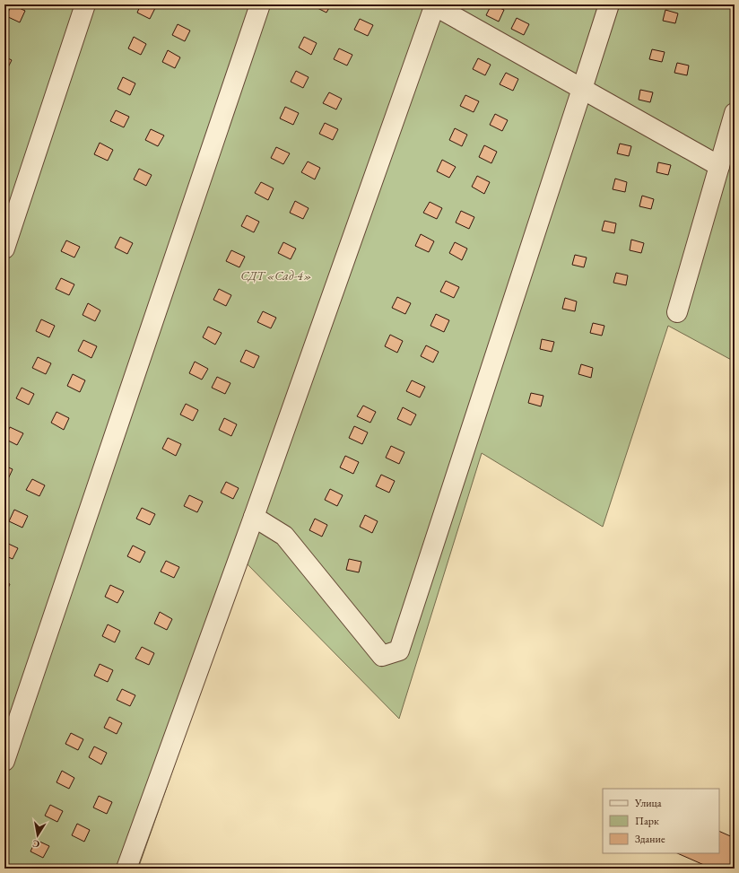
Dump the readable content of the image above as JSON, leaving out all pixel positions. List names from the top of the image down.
{
  "parks": ["СДТ «Сад-4»"],
  "legend": ["Улица", "Парк", "Здание"],
  "north": "bottom"
}
